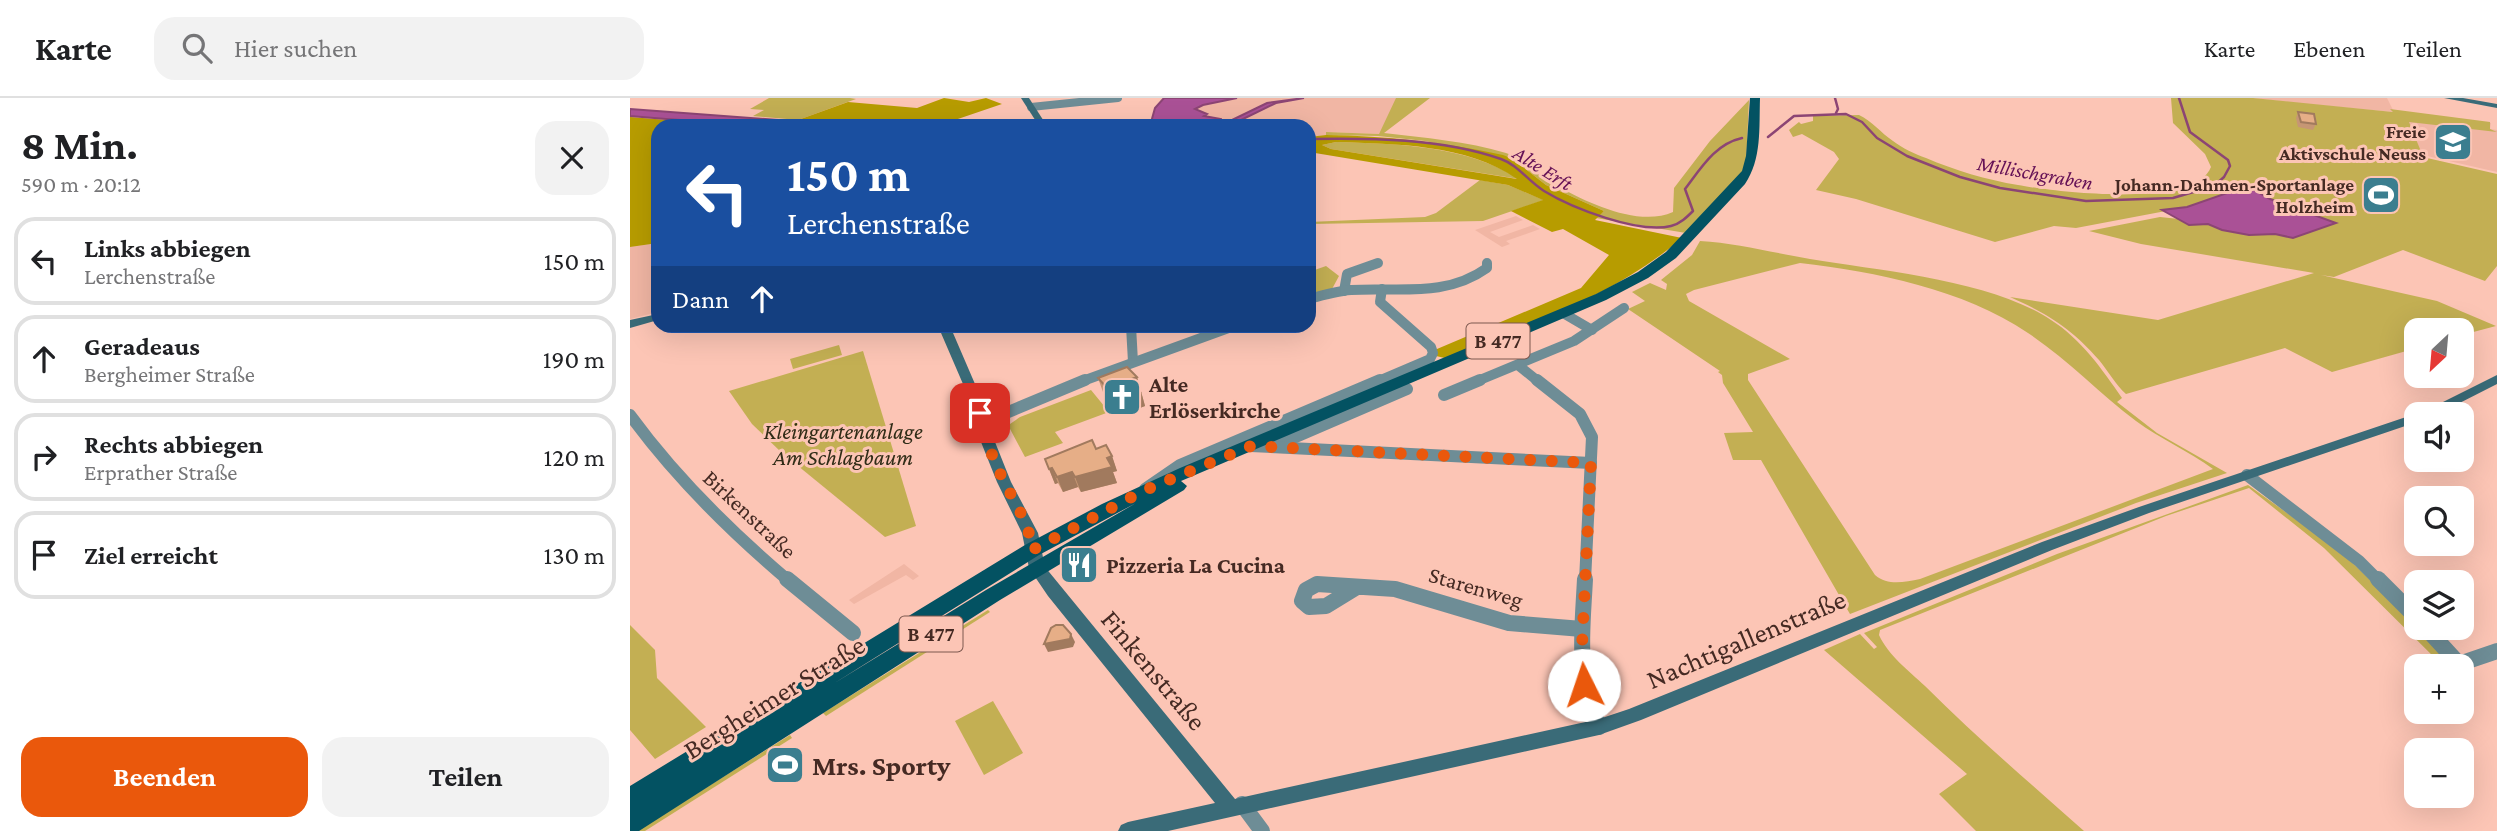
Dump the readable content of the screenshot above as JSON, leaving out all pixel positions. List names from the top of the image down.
{
  "streets": {
    "main road": [
      "B 477",
      "Nachtigallenstraße",
      "Finkenstraße",
      "Bergheimer Straße"
    ],
    "street": ["Birkenstraße", "Starenweg"]
  },
  "crossings": [
    ["Nachtigallenstraße", "Finkenstraße"],
    ["Finkenstraße", "Bergheimer Straße"]
  ],
  "water": ["Alte Erft", "Millischgraben"],
  "parks": ["Kleingartenanlage Am Schlagbaum"],
  "places": {
    "school or university": ["Freie Aktivschule Neuss"],
    "sports": ["Johann-Dahmen-Sportanlage Holzheim", "Mrs. Sporty"],
    "church": ["Alte Erlöserkirche"],
    "restaurant": ["Pizzeria La Cucina"]
  },
  "north": "bottom left",
  "page": {
    "header": "Karte",
    "search": "Hier suchen",
    "nav": ["Karte", "Ebenen", "Teilen"],
    "heading": ["8 Min.", "590 m · 20:12"],
    "turn": ["150 m", "Lerchenstraße"],
    "list": [
      {
        "name": "Links abbiegen",
        "note": "Lerchenstraße",
        "value": "150 m"
      },
      {
        "name": "Geradeaus",
        "note": "Bergheimer Straße",
        "value": "190 m"
      },
      {
        "name": "Rechts abbiegen",
        "note": "Erprather Straße",
        "value": "120 m"
      },
      {
        "name": "Ziel erreicht",
        "value": "130 m"
      }
    ],
    "then": "Dann",
    "map_buttons": ["+", "−"],
    "buttons": ["Beenden", "Teilen"]
  }
}
